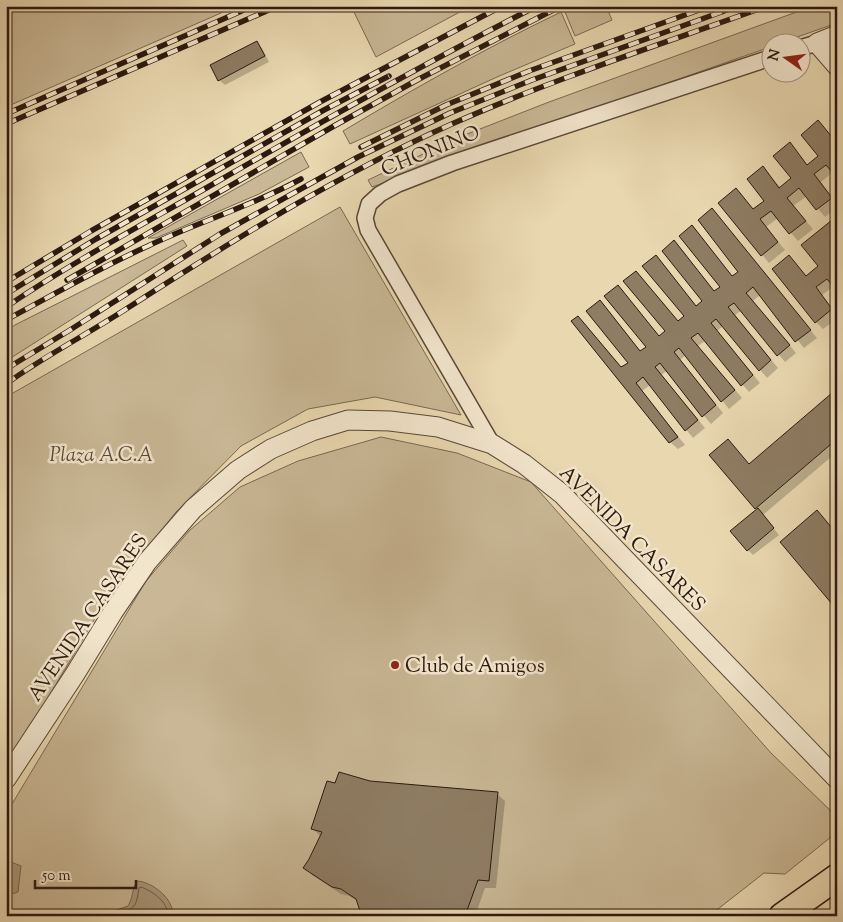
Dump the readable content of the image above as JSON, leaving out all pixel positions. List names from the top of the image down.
{
  "streets": {
    "street": ["CHONINO", "AVENIDA CASARES"]
  },
  "crossings": [
    ["CHONINO", "AVENIDA CASARES"]
  ],
  "parks": ["Plaza A.C.A"],
  "places": ["Club de Amigos"],
  "scale_bar": "50 m",
  "north": "left"
}
